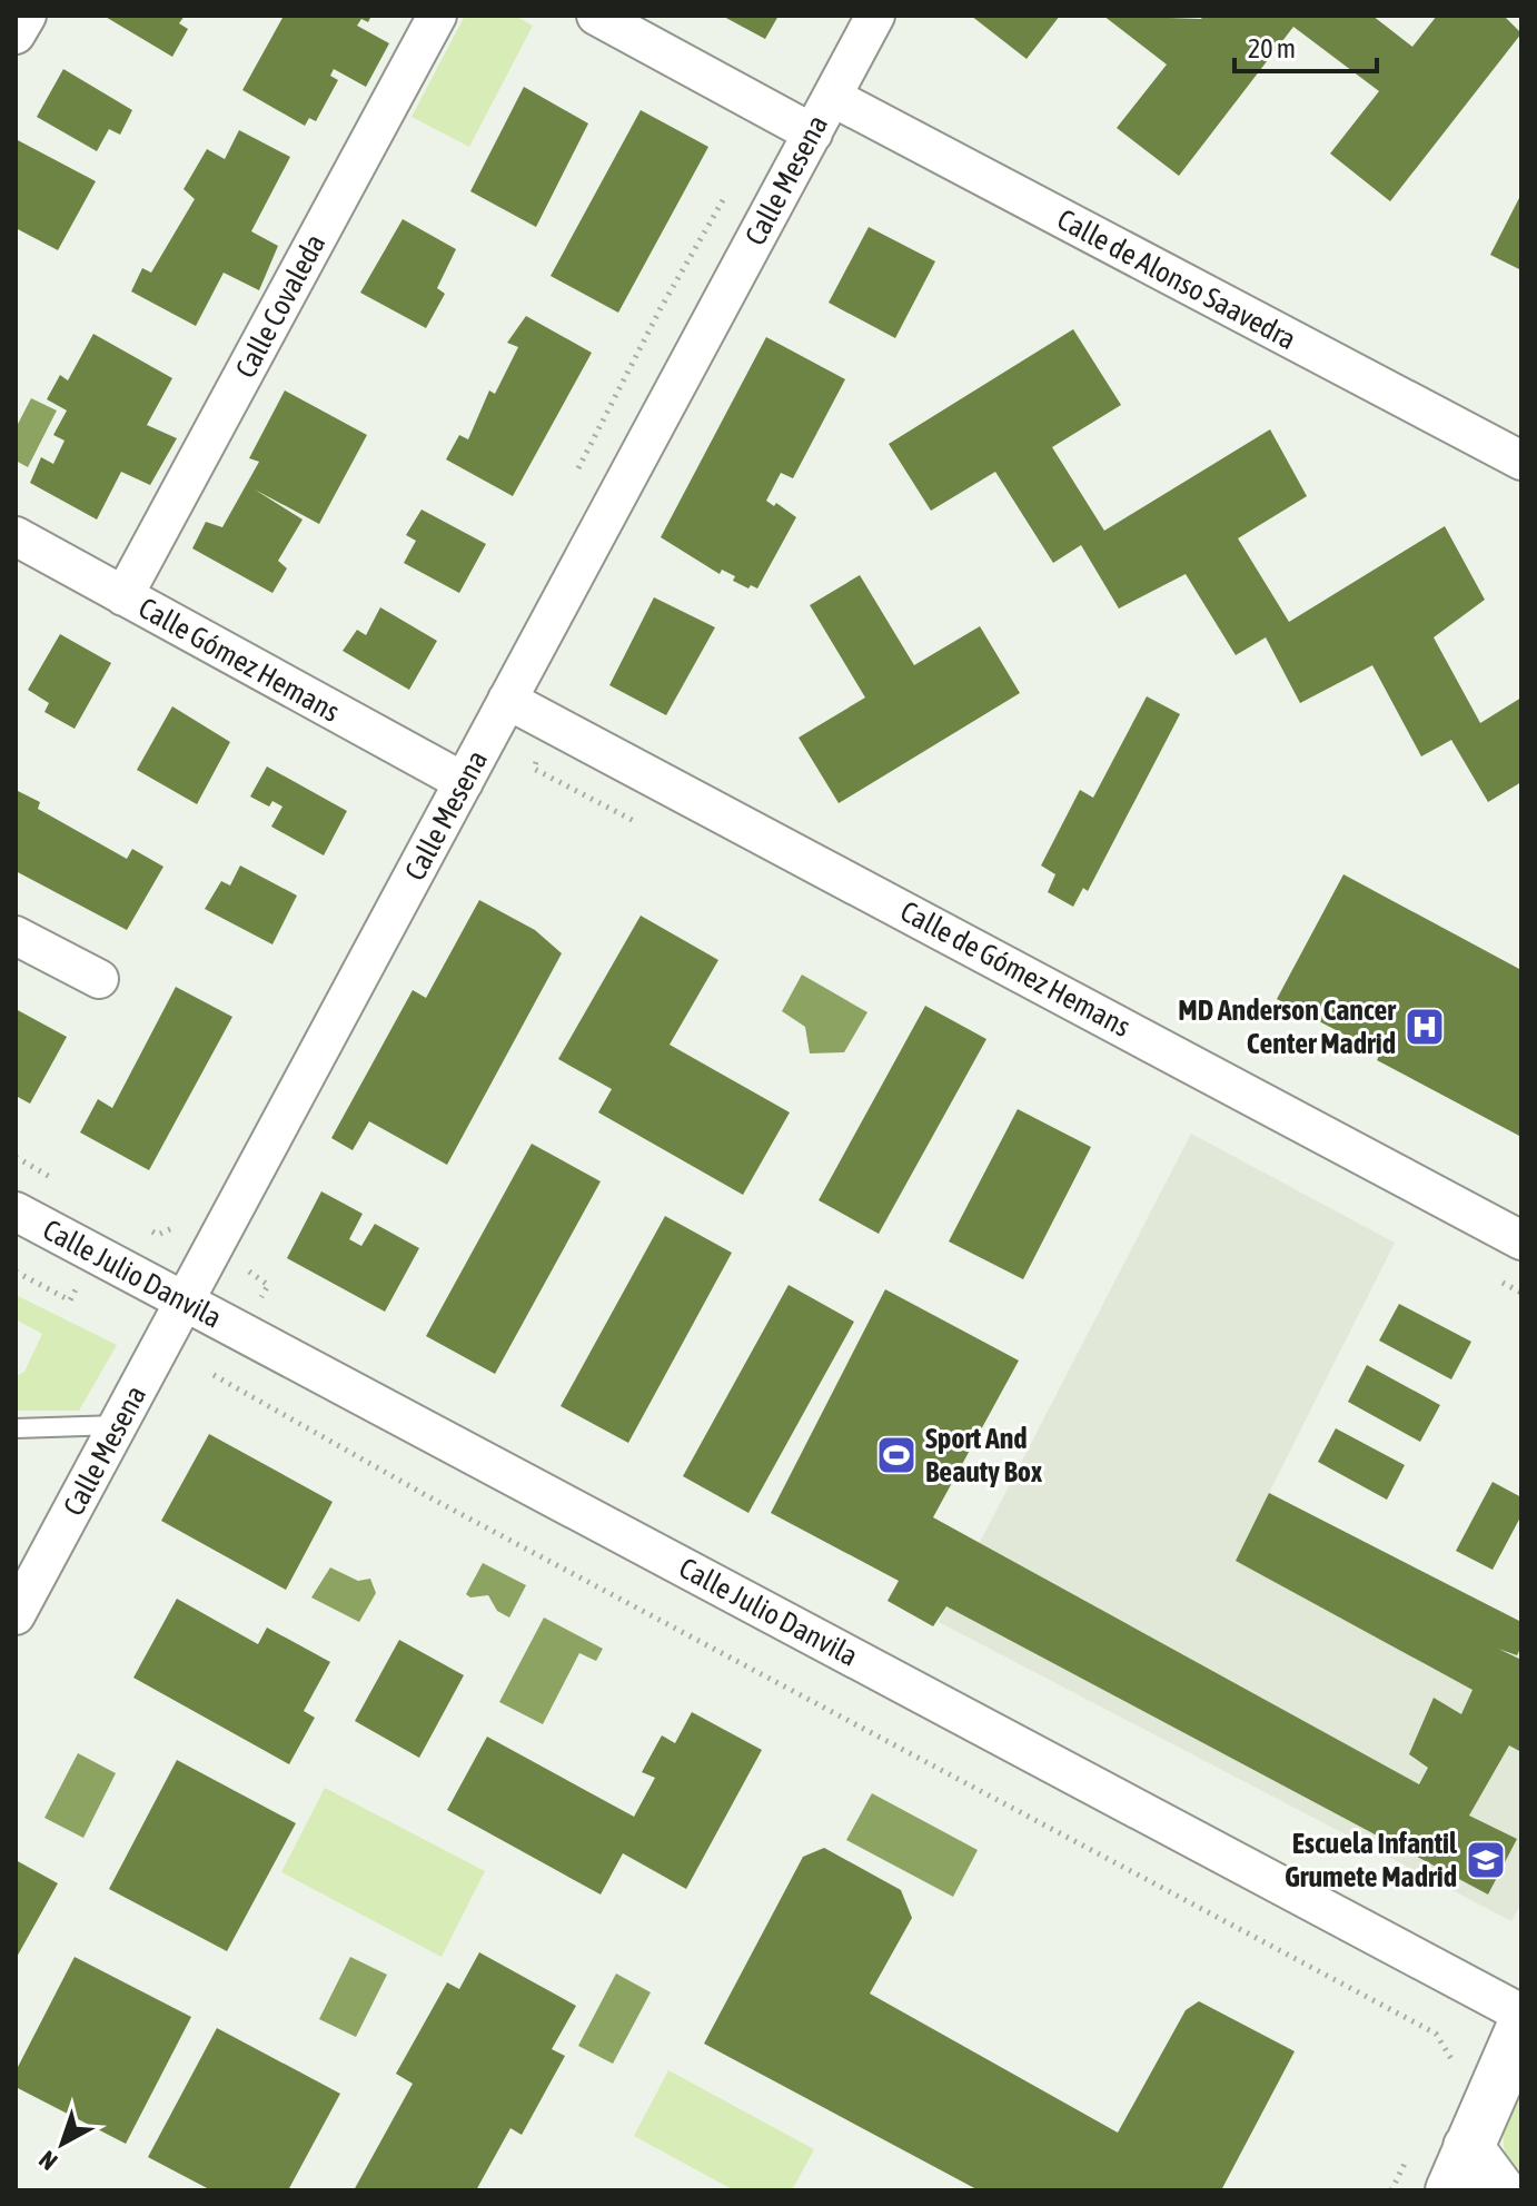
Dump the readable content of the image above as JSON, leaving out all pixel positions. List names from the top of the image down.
{
  "streets": {
    "street": [
      "Calle Mesena",
      "Calle de Alonso Saavedra",
      "Calle Covaleda",
      "Calle Gómez Hemans",
      "Calle de Gómez Hemans",
      "Calle Julio Danvila"
    ]
  },
  "crossings": [
    ["Calle Mesena", "Calle de Alonso Saavedra"],
    ["Calle Mesena", "Calle Gómez Hemans"],
    ["Calle Mesena", "Calle de Gómez Hemans"],
    ["Calle Mesena", "Calle Julio Danvila"],
    ["Calle Covaleda", "Calle Gómez Hemans"]
  ],
  "places": {
    "hospital": ["MD Anderson Cancer Center Madrid"],
    "sports": ["Sport And Beauty Box"],
    "school or university": ["Escuela Infantil Grumete Madrid"]
  },
  "scale_bar": "20 m",
  "north": "bottom left"
}
